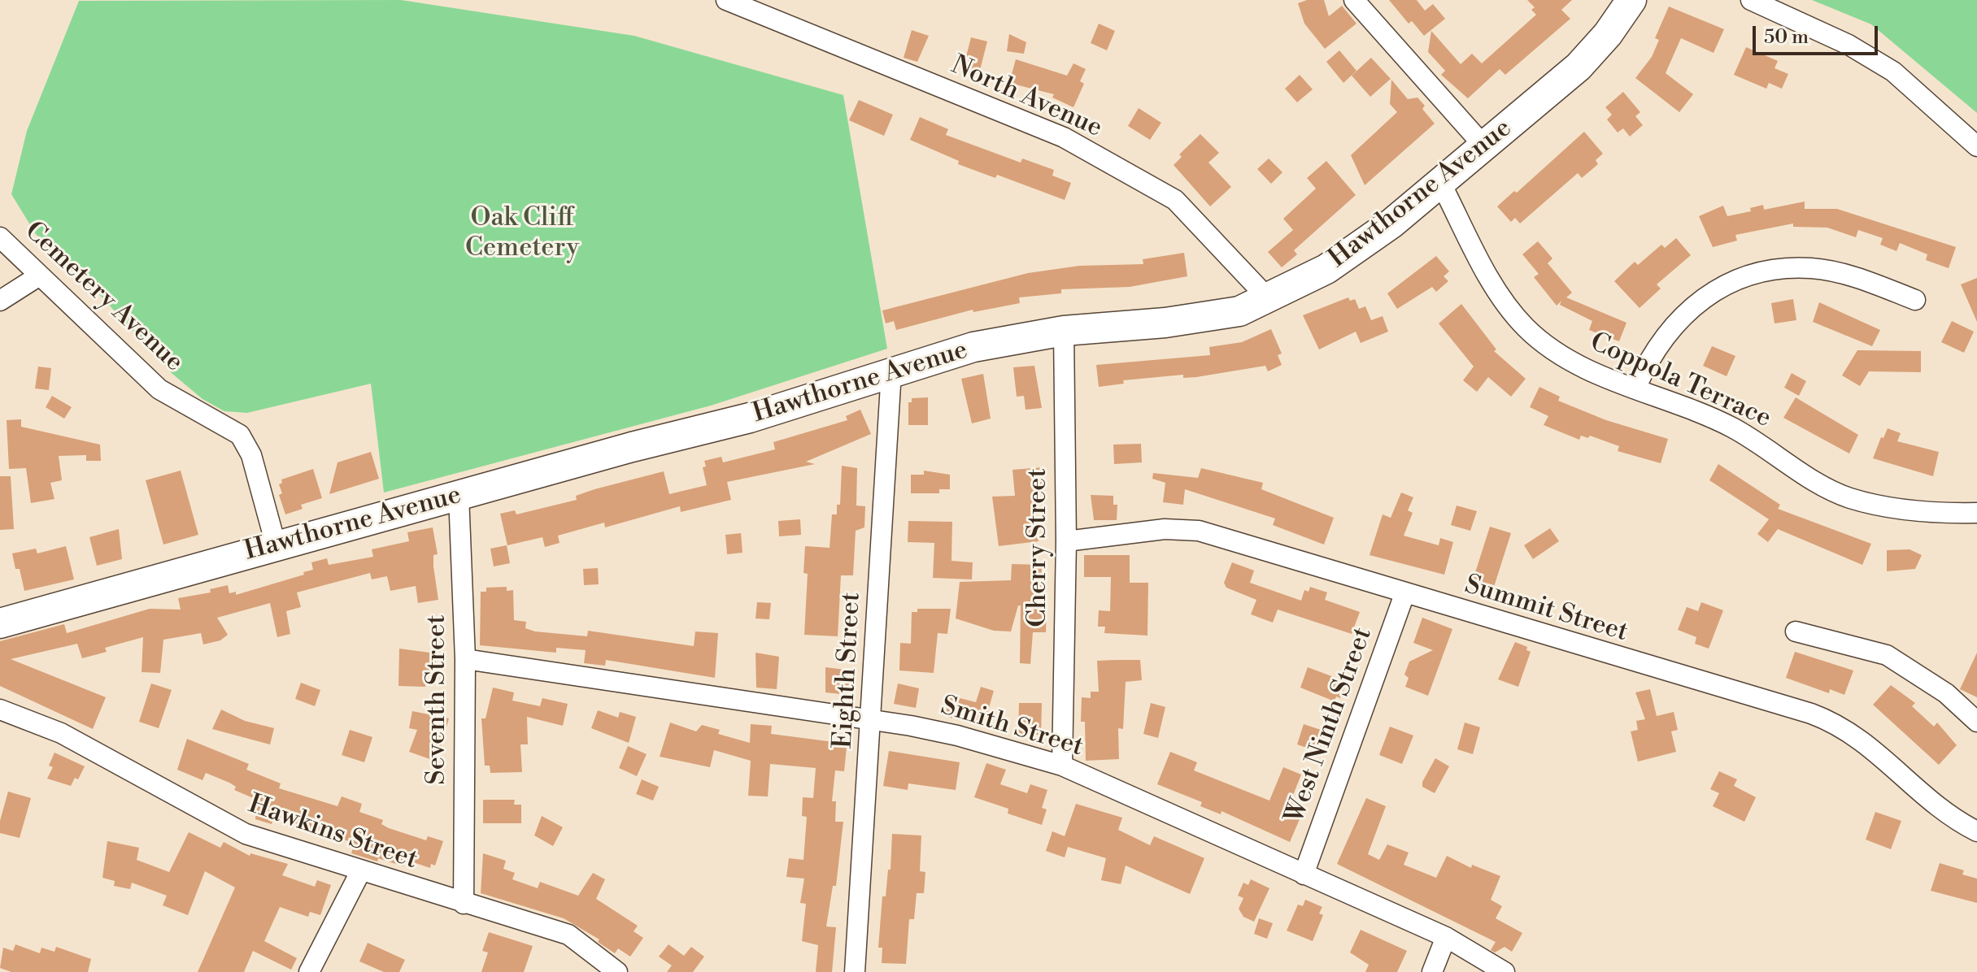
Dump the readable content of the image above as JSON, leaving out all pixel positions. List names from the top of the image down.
{
  "streets": {
    "street": [
      "North Avenue",
      "Hawthorne Avenue",
      "Cemetery Avenue",
      "Coppola Terrace",
      "Cherry Street",
      "Summit Street",
      "Eighth Street",
      "Seventh Street",
      "West Ninth Street",
      "Smith Street",
      "Hawkins Street"
    ]
  },
  "crossings": [
    ["North Avenue", "Hawthorne Avenue"],
    ["Hawthorne Avenue", "Cemetery Avenue"],
    ["Hawthorne Avenue", "Coppola Terrace"],
    ["Hawthorne Avenue", "Cherry Street"],
    ["Hawthorne Avenue", "Eighth Street"],
    ["Hawthorne Avenue", "Seventh Street"],
    ["Cherry Street", "Summit Street"],
    ["Cherry Street", "Smith Street"],
    ["Summit Street", "West Ninth Street"],
    ["Eighth Street", "Smith Street"],
    ["Seventh Street", "Smith Street"],
    ["Seventh Street", "Hawkins Street"],
    ["West Ninth Street", "Smith Street"]
  ],
  "parks": ["Oak Cliff Cemetery"],
  "scale_bar": "50 m"
}
